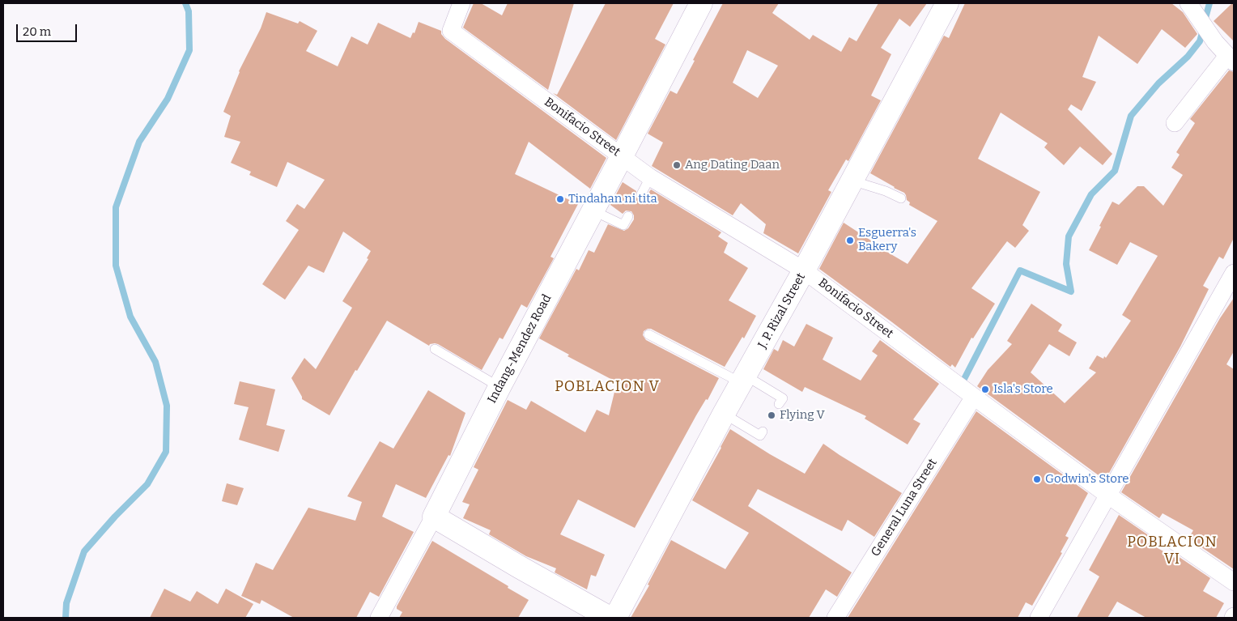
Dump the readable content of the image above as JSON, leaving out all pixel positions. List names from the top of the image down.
{
  "streets": {
    "main road": ["J. P. Rizal Street", "Indang-Mendez Road"],
    "street": ["Bonifacio Street", "General Luna Street"]
  },
  "crossings": [
    ["Bonifacio Street", "J. P. Rizal Street"],
    ["Bonifacio Street", "Indang-Mendez Road"],
    ["Bonifacio Street", "General Luna Street"]
  ],
  "districts": ["POBLACION V", "POBLACION VI"],
  "places": [
    "Ang Dating Daan",
    "Tindahan ni tita",
    "Esguerra's Bakery",
    "Isla's Store",
    "Flying V",
    "Godwin's Store"
  ],
  "scale_bar": "20 m"
}
